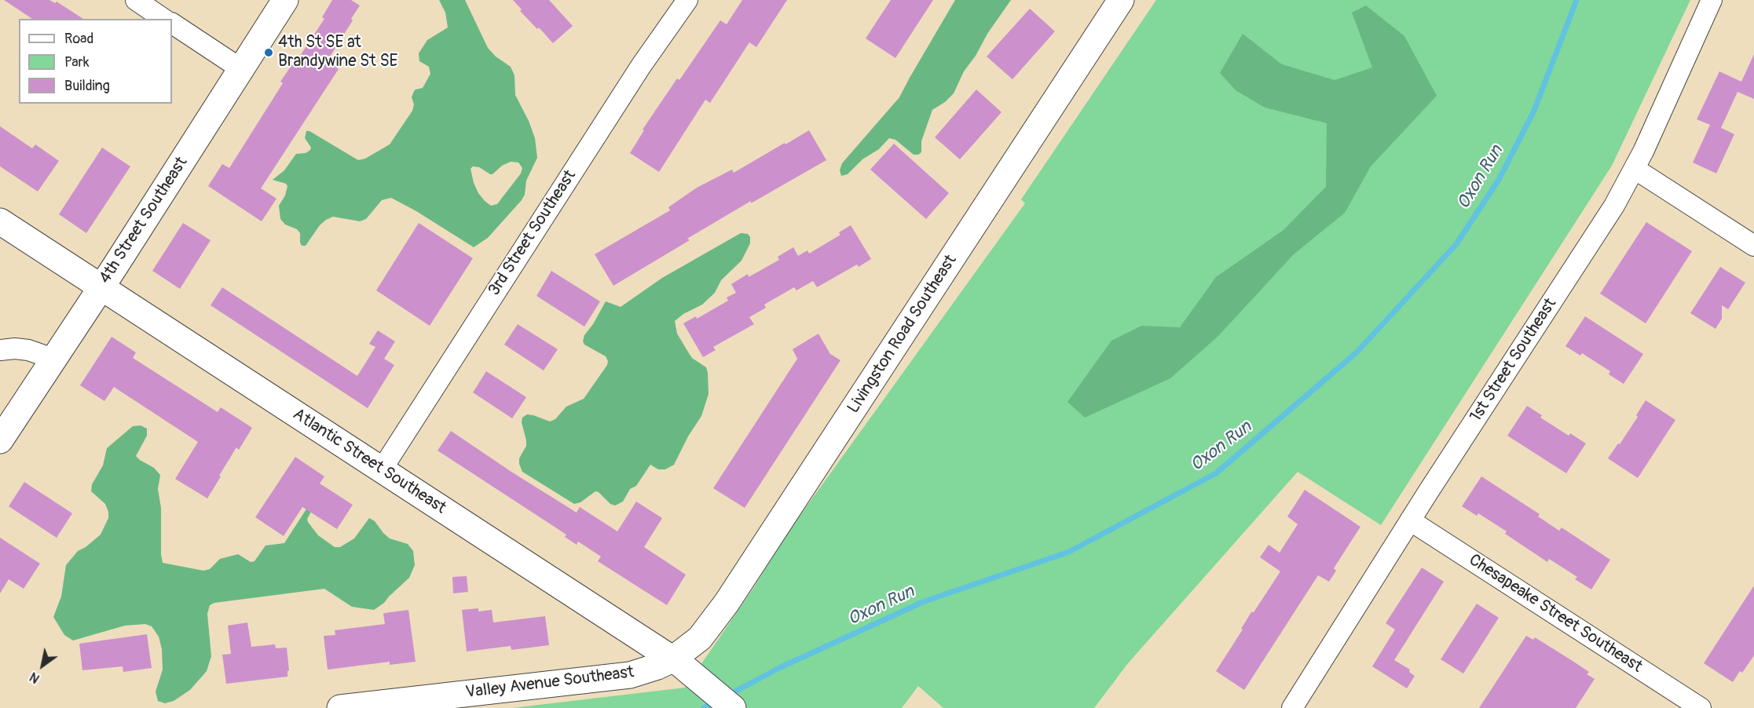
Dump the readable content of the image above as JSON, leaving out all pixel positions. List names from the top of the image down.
{
  "streets": {
    "street": [
      "4th Street Southeast",
      "3rd Street Southeast",
      "Livingston Road Southeast",
      "1st Street Southeast",
      "Atlantic Street Southeast",
      "Chesapeake Street Southeast",
      "Valley Avenue Southeast"
    ]
  },
  "crossings": [
    ["4th Street Southeast", "Atlantic Street Southeast"],
    ["3rd Street Southeast", "Atlantic Street Southeast"],
    ["Livingston Road Southeast", "Atlantic Street Southeast"],
    ["Livingston Road Southeast", "Valley Avenue Southeast"],
    ["1st Street Southeast", "Chesapeake Street Southeast"],
    ["Atlantic Street Southeast", "Valley Avenue Southeast"]
  ],
  "water": ["Oxon Run"],
  "places": ["4th St SE at Brandywine St SE"],
  "legend": ["Road", "Park", "Building"],
  "north": "bottom left"
}
